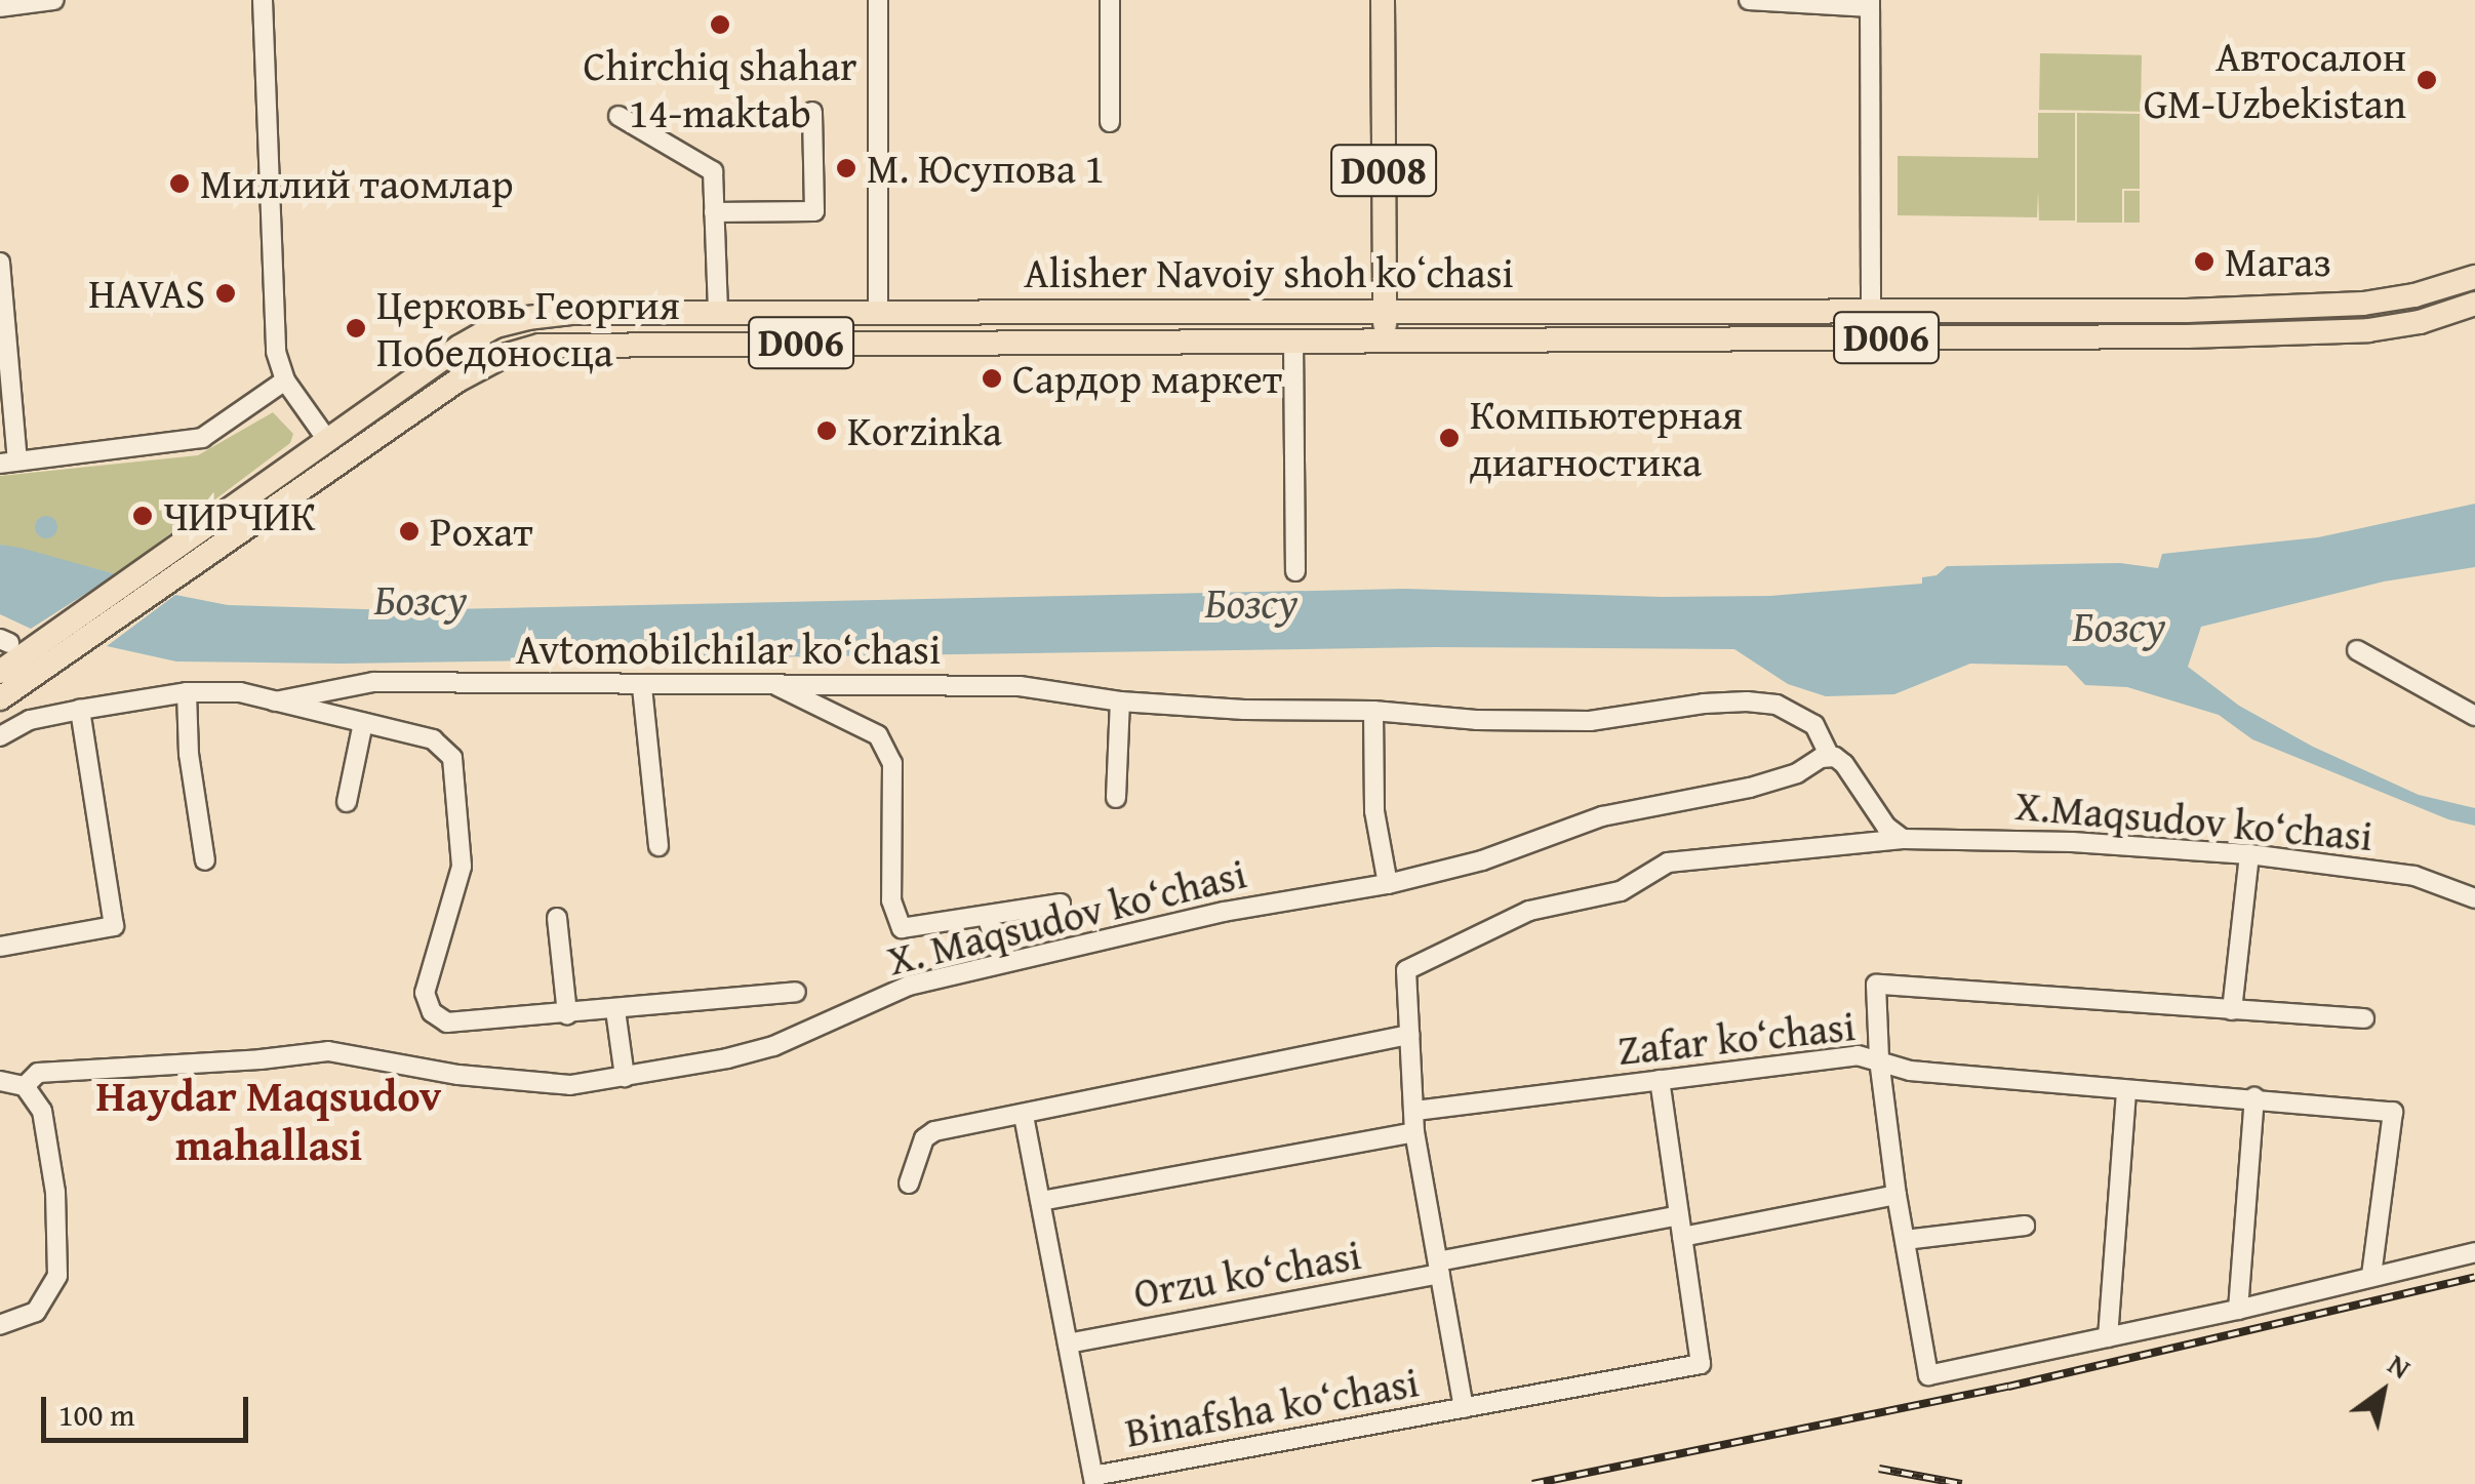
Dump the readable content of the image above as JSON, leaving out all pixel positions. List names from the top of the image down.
{
  "streets": {
    "main road": ["D008", "Alisher Navoiy shoh koʻchasi", "D006"],
    "street": [
      "Avtomobilchilar ko‘chasi",
      "X.Maqsudov ko‘chasi",
      "X. Maqsudov ko‘chasi",
      "Zafar ko‘chasi",
      "Orzu ko‘chasi",
      "Binafsha ko‘chasi"
    ]
  },
  "crossings": [
    ["D008", "Alisher Navoiy shoh koʻchasi"],
    ["Avtomobilchilar ko‘chasi", "X. Maqsudov ko‘chasi"]
  ],
  "districts": ["Haydar Maqsudov mahallasi"],
  "water": ["Бозсу"],
  "places": [
    "Chirchiq shahar 14-maktab",
    "Автосалон GM-Uzbekistan",
    "М. Юсупова 1",
    "Миллий таомлар",
    "Магаз",
    "HAVAS",
    "Церковь Георгия Победоносца",
    "Сардор маркет",
    "Korzinka",
    "Компьютерная диагностика",
    "ЧИРЧИК",
    "Рохат"
  ],
  "scale_bar": "100 m",
  "north": "top right"
}
